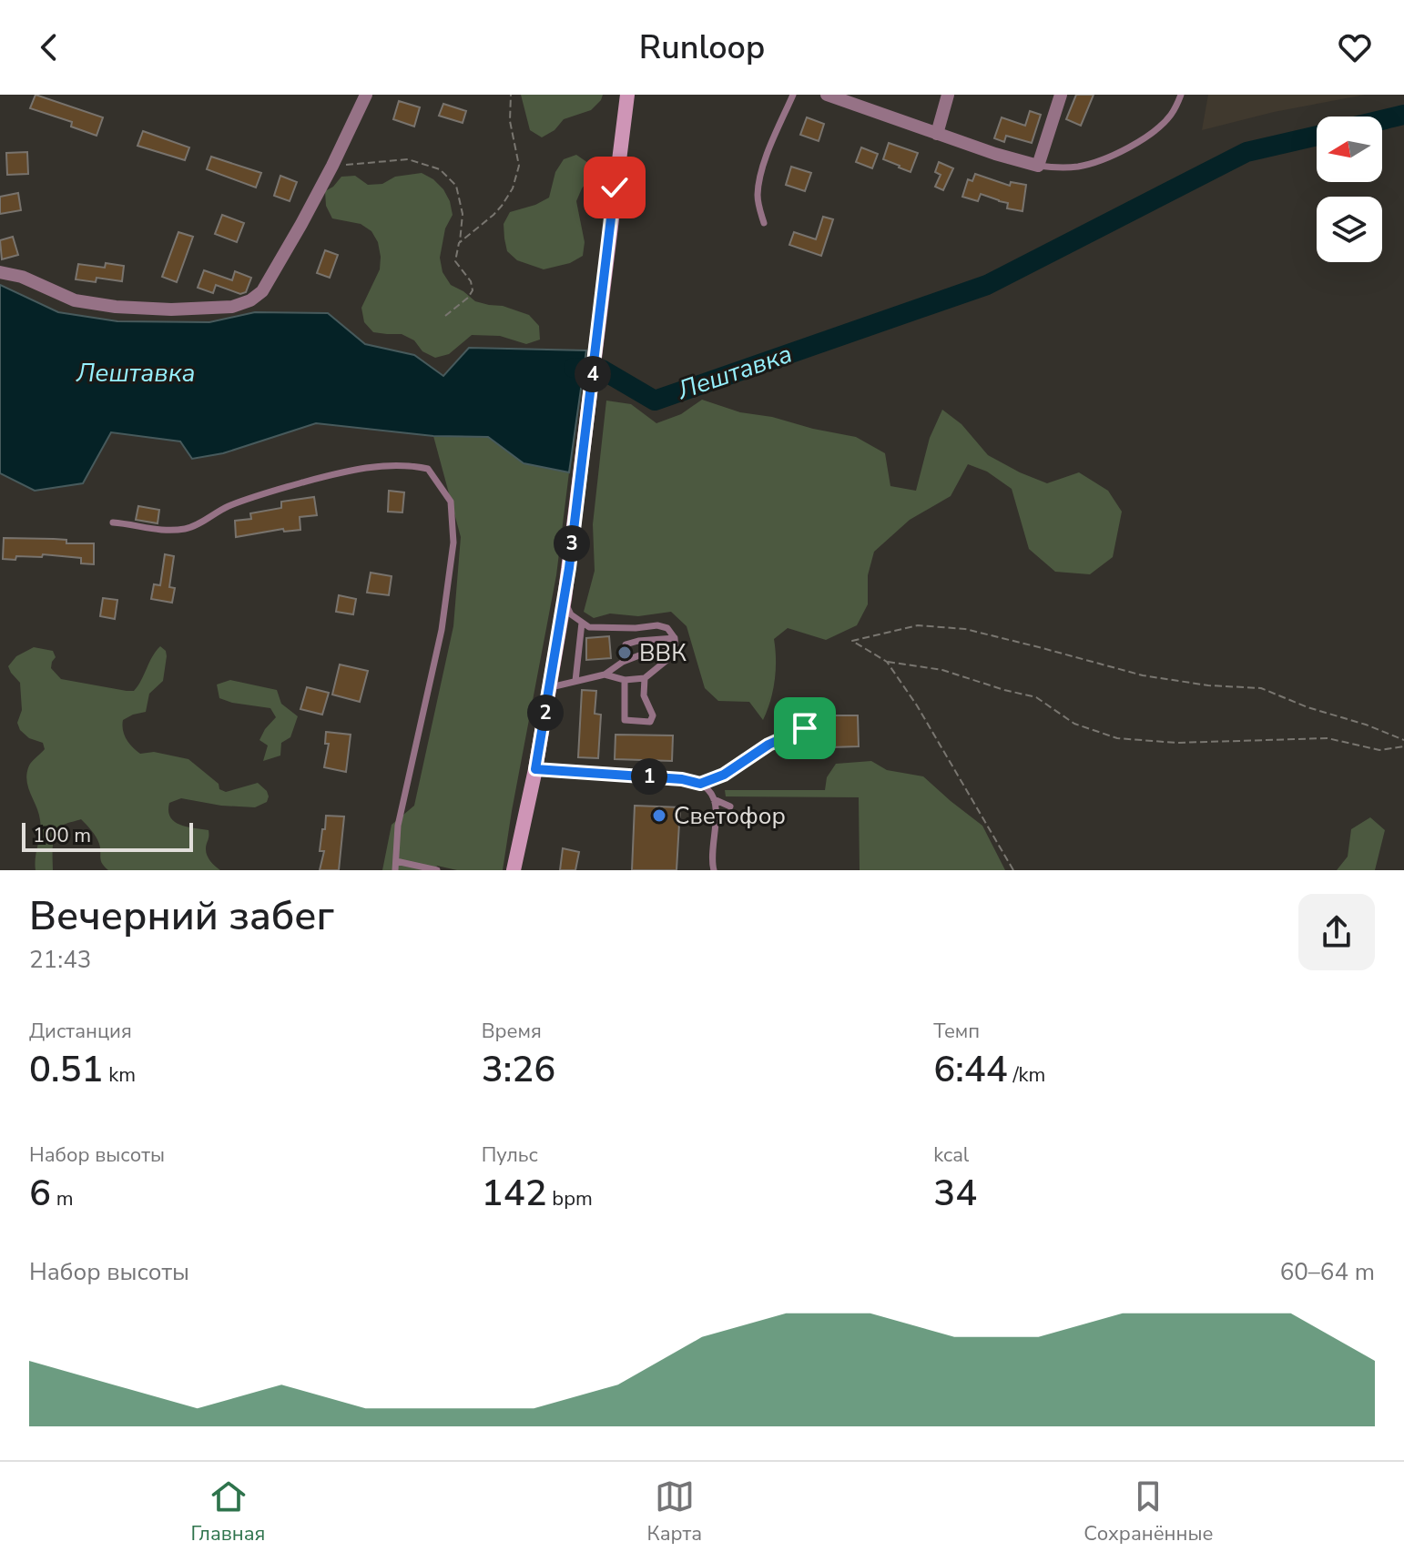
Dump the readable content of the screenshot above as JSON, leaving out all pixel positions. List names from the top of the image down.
{
  "water": ["Лештавка"],
  "places": ["ВВК", "Светофор"],
  "scale_bar": "100 m",
  "north": "left",
  "page": {
    "header": "Runloop",
    "pins": [
      "4",
      "3",
      "2",
      "1"
    ],
    "scale": "100 m",
    "heading": ["Вечерний забег", "21:43"],
    "stats": [
      ["Дистанция", "0.51 km"],
      ["Время", "3:26"],
      ["Темп", "6:44 /km"],
      ["Набор высоты", "6 m"],
      ["Пульс", "142 bpm"],
      ["kcal", "34"]
    ],
    "chart": ["Набор высоты", "60–64 m"],
    "tabs": ["Главная", "Карта", "Сохранённые"]
  }
}
